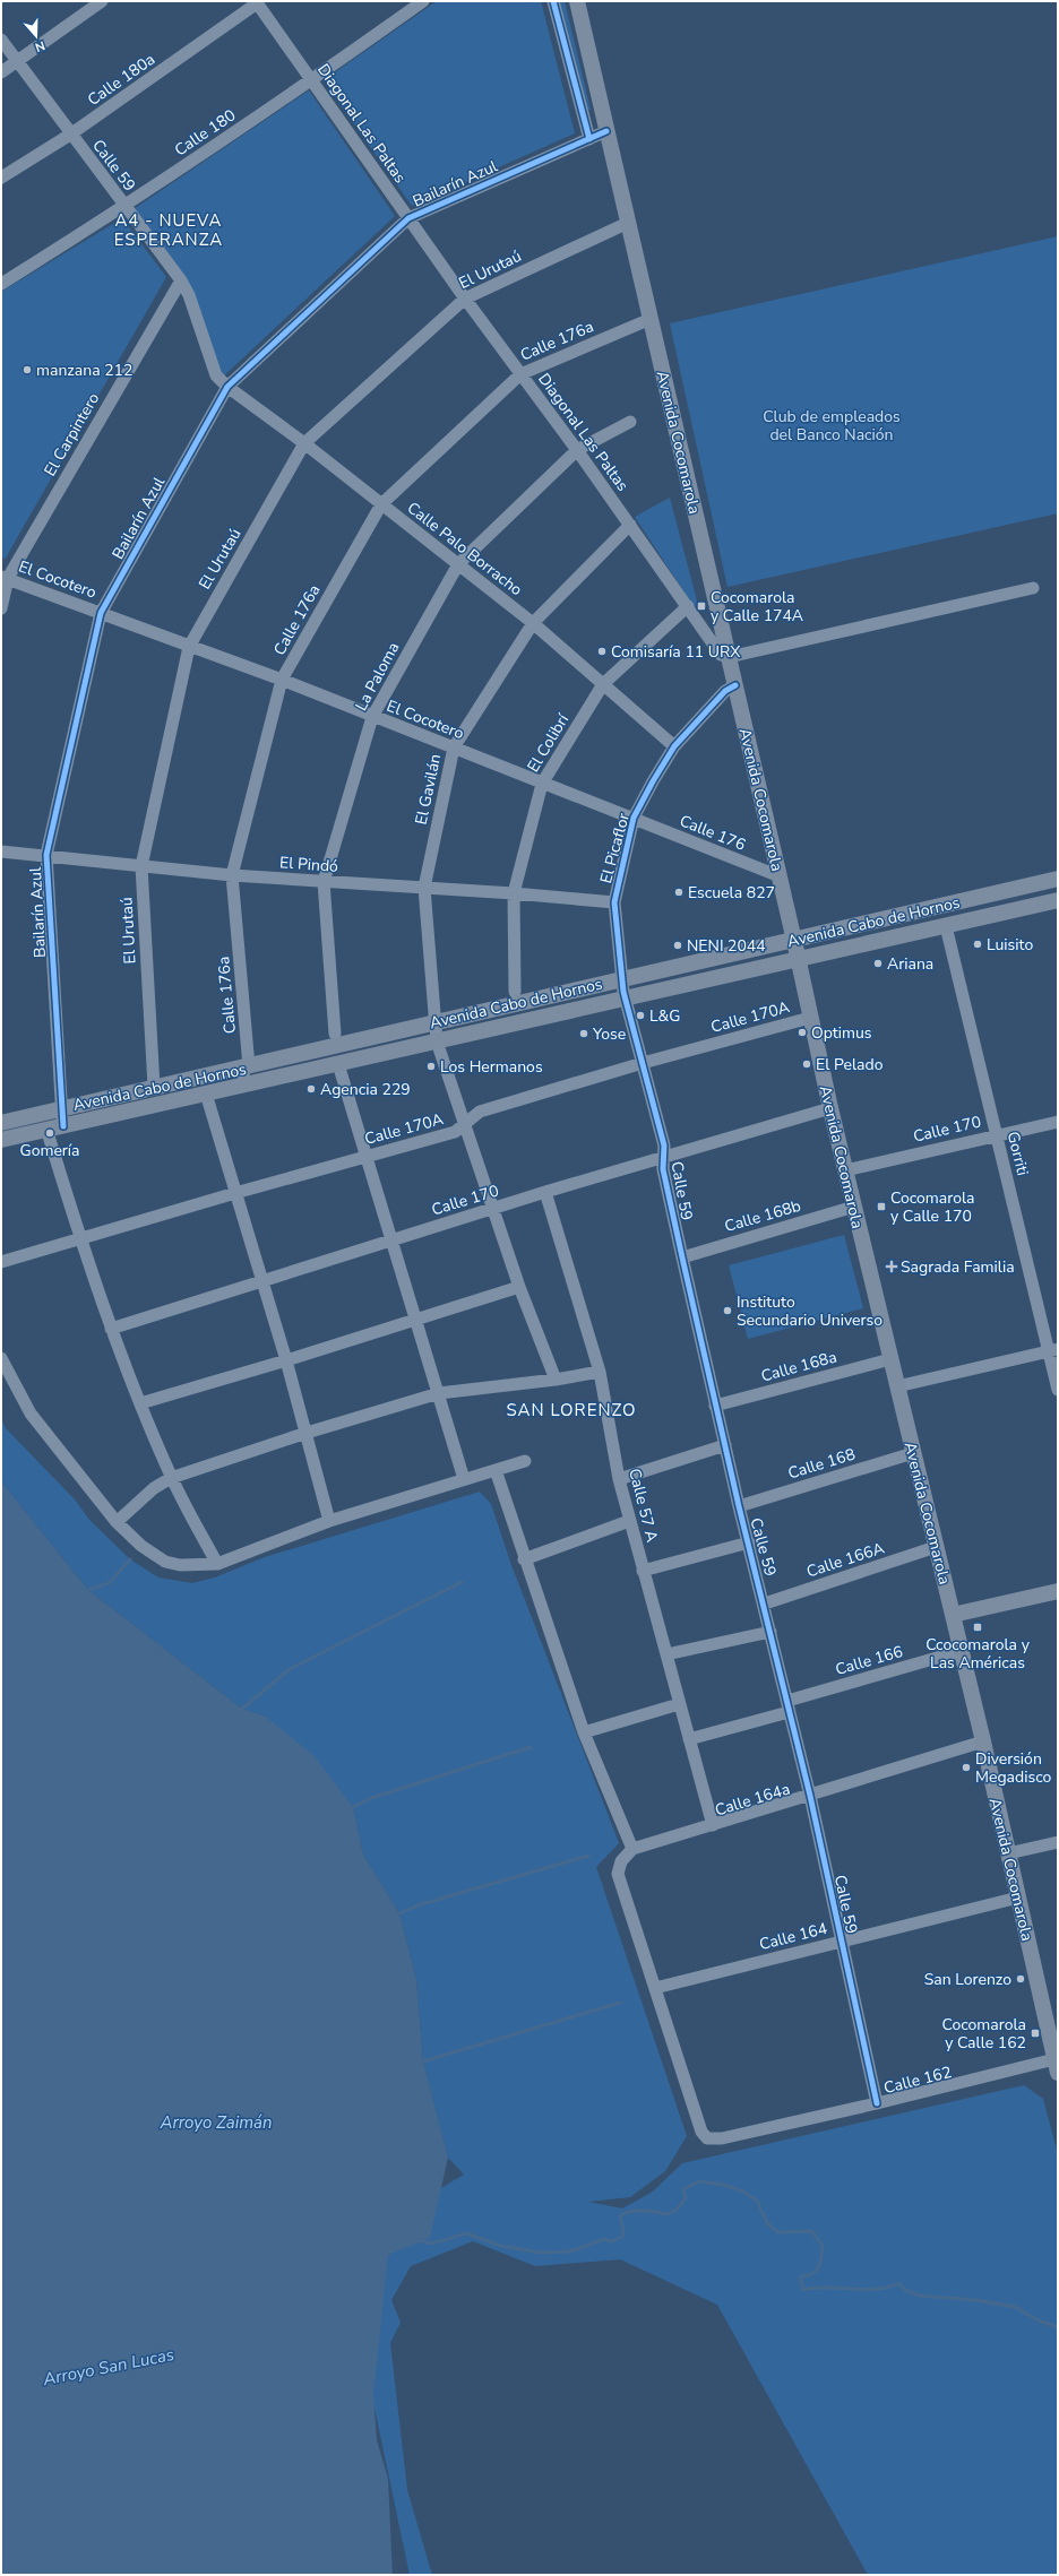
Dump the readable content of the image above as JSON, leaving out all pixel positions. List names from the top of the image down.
{
  "streets": {
    "main road": ["Avenida Cocomarola", "Avenida Cabo de Hornos"],
    "street": [
      "Calle 180a",
      "Diagonal Las Paltas",
      "Calle 180",
      "Calle 59",
      "Bailarín Azul",
      "El Urutaú",
      "Calle 176a",
      "El Carpintero",
      "Calle Palo Borracho",
      "El Cocotero",
      "La Paloma",
      "El Colibrí",
      "El Gavilán",
      "Calle 176",
      "El Picaflor",
      "El Pindó",
      "Calle 170A",
      "Calle 170",
      "Gorriti",
      "Calle 168b",
      "Calle 168a",
      "Calle 168",
      "Calle 57 A",
      "Calle 166A",
      "Calle 166",
      "Calle 164a",
      "Calle 164",
      "Calle 162"
    ]
  },
  "crossings": [
    ["Calle 180a", "Diagonal Las Paltas"],
    ["Calle 180a", "Calle 59"],
    ["Diagonal Las Paltas", "Calle 180"],
    ["Diagonal Las Paltas", "Bailarín Azul"],
    ["Diagonal Las Paltas", "El Urutaú"],
    ["Diagonal Las Paltas", "Calle 176a"],
    ["Diagonal Las Paltas", "Avenida Cocomarola"],
    ["Diagonal Las Paltas", "La Paloma"],
    ["Diagonal Las Paltas", "El Colibrí"],
    ["Diagonal Las Paltas", "El Gavilán"],
    ["Calle 180", "Calle 59"],
    ["Calle 59", "Bailarín Azul"],
    ["Calle 59", "El Carpintero"],
    ["Calle 59", "Calle Palo Borracho"],
    ["Calle 59", "El Picaflor"],
    ["Calle 59", "Avenida Cabo de Hornos"],
    ["Calle 59", "Calle 170A"],
    ["Calle 59", "Calle 170"],
    ["Calle 59", "Calle 168b"],
    ["Calle 59", "Calle 168a"],
    ["Calle 59", "Calle 168"],
    ["Calle 59", "Calle 166A"],
    ["Calle 59", "Calle 166"],
    ["Calle 59", "Calle 164a"],
    ["Calle 59", "Calle 164"],
    ["Calle 59", "Calle 162"],
    ["Bailarín Azul", "Avenida Cocomarola"],
    ["Bailarín Azul", "Calle Palo Borracho"],
    ["Bailarín Azul", "El Cocotero"],
    ["Bailarín Azul", "El Pindó"],
    ["Bailarín Azul", "Avenida Cabo de Hornos"],
    ["El Urutaú", "Avenida Cocomarola"],
    ["El Urutaú", "Calle Palo Borracho"],
    ["El Urutaú", "El Cocotero"],
    ["El Urutaú", "El Pindó"],
    ["El Urutaú", "Avenida Cabo de Hornos"],
    ["Calle 176a", "Avenida Cocomarola"],
    ["Calle 176a", "Calle Palo Borracho"],
    ["Calle 176a", "El Cocotero"],
    ["Calle 176a", "El Pindó"],
    ["Calle 176a", "Avenida Cabo de Hornos"],
    ["El Carpintero", "El Cocotero"],
    ["Avenida Cocomarola", "Calle 176"],
    ["Avenida Cocomarola", "El Picaflor"],
    ["Avenida Cocomarola", "Avenida Cabo de Hornos"],
    ["Avenida Cocomarola", "Calle 170A"],
    ["Avenida Cocomarola", "Calle 170"],
    ["Avenida Cocomarola", "Calle 168b"],
    ["Avenida Cocomarola", "Calle 168a"],
    ["Avenida Cocomarola", "Calle 168"],
    ["Avenida Cocomarola", "Calle 166A"],
    ["Avenida Cocomarola", "Calle 166"],
    ["Avenida Cocomarola", "Calle 164a"],
    ["Avenida Cocomarola", "Calle 164"],
    ["Avenida Cocomarola", "Calle 162"],
    ["Calle Palo Borracho", "La Paloma"],
    ["Calle Palo Borracho", "El Colibrí"],
    ["Calle Palo Borracho", "El Gavilán"],
    ["Calle Palo Borracho", "El Picaflor"],
    ["El Cocotero", "La Paloma"],
    ["El Cocotero", "El Colibrí"],
    ["El Cocotero", "El Gavilán"],
    ["El Cocotero", "Calle 176"],
    ["El Cocotero", "El Picaflor"],
    ["La Paloma", "El Pindó"],
    ["El Colibrí", "El Pindó"],
    ["El Gavilán", "El Pindó"],
    ["El Gavilán", "Avenida Cabo de Hornos"],
    ["El Gavilán", "Calle 170A"],
    ["El Gavilán", "Calle 170"],
    ["Calle 176", "El Picaflor"],
    ["El Picaflor", "El Pindó"],
    ["El Picaflor", "Avenida Cabo de Hornos"],
    ["Avenida Cabo de Hornos", "Gorriti"],
    ["Calle 170", "Gorriti"],
    ["Calle 170", "Calle 57 A"],
    ["Calle 57 A", "Calle 166"],
    ["Calle 57 A", "Calle 164a"],
    ["Calle 164", "Calle 162"]
  ],
  "districts": ["A4 - NUEVA ESPERANZA", "SAN LORENZO"],
  "water": ["Arroyo Zaimán", "Arroyo San Lucas"],
  "parks": ["Club de empleados del Banco Nación"],
  "places": {
    "other": [
      "manzana 212",
      "Comisaría 11 URX",
      "Escuela 827",
      "Luisito",
      "NENI 2044",
      "Ariana",
      "L&G",
      "Optimus",
      "Yose",
      "El Pelado",
      "Los Hermanos",
      "Agencia 229",
      "Gomería",
      "Instituto Secundario Universo",
      "Diversión Megadisco",
      "San Lorenzo"
    ],
    "transit": [
      "Cocomarola y Calle 174A",
      "Cocomarola y Calle 170",
      "Ccocomarola y Las Américas",
      "Cocomarola y Calle 162"
    ],
    "health": ["Sagrada Familia"]
  },
  "north": "bottom"
}
